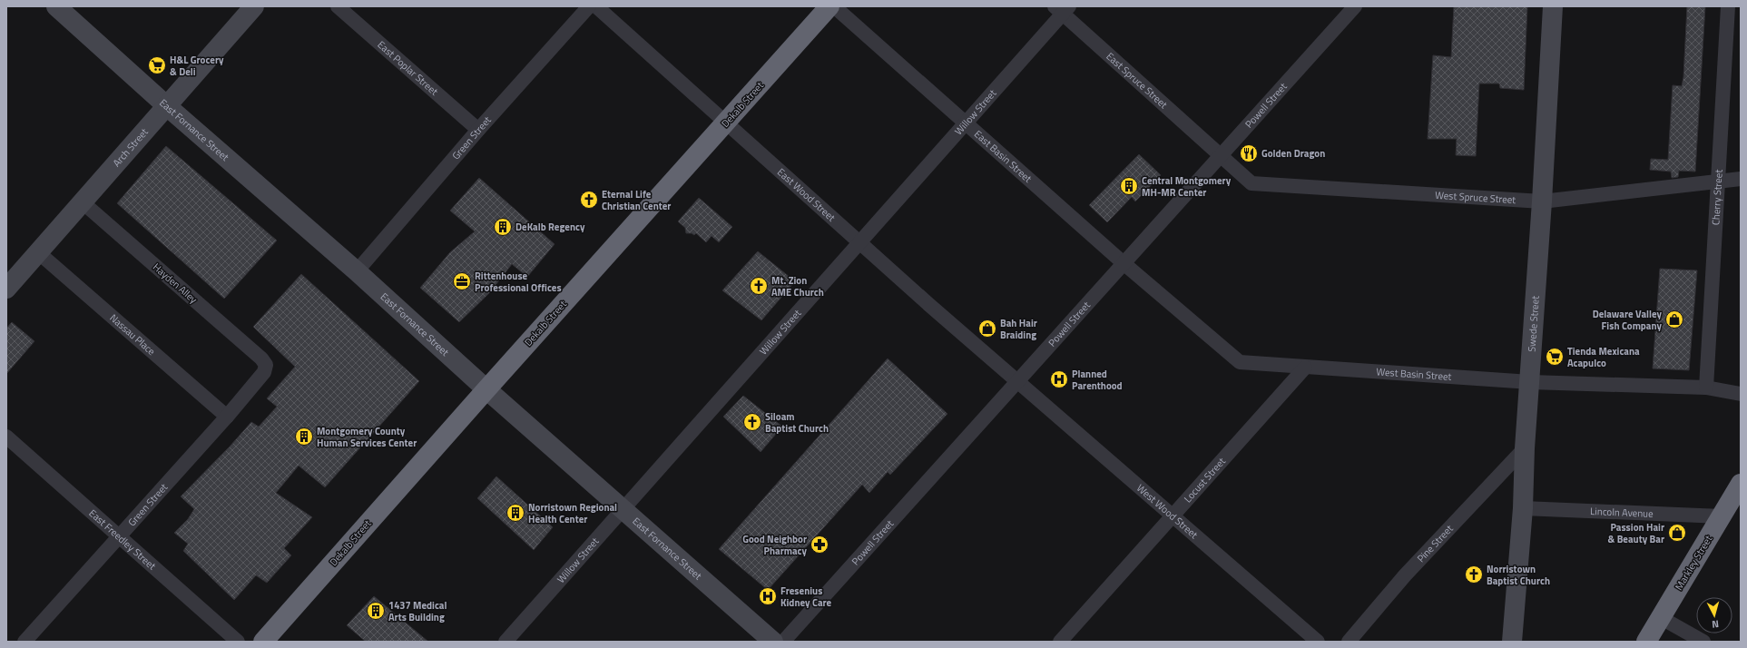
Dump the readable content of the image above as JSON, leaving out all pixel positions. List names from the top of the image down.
{
  "streets": {
    "highway": ["Dekalb Street", "Markley Street"],
    "street": [
      "East Poplar Street",
      "East Spruce Street",
      "Powell Street",
      "Willow Street",
      "East Fornance Street",
      "Green Street",
      "Arch Street",
      "East Basin Street",
      "East Wood Street",
      "West Spruce Street",
      "Cherry Street",
      "Hayden Alley",
      "Swede Street",
      "Nassau Place",
      "West Basin Street",
      "Locust Street",
      "West Wood Street",
      "Lincoln Avenue",
      "East Freedley Street",
      "Pine Street"
    ]
  },
  "crossings": [
    ["East Poplar Street", "Green Street"],
    ["East Spruce Street", "Powell Street"],
    ["East Spruce Street", "Willow Street"],
    ["East Spruce Street", "West Spruce Street"],
    ["Dekalb Street", "East Fornance Street"],
    ["Dekalb Street", "East Wood Street"],
    ["Powell Street", "East Basin Street"],
    ["Powell Street", "East Wood Street"],
    ["Powell Street", "West Spruce Street"],
    ["Powell Street", "West Basin Street"],
    ["Powell Street", "West Wood Street"],
    ["Willow Street", "East Fornance Street"],
    ["Willow Street", "East Basin Street"],
    ["Willow Street", "East Wood Street"],
    ["East Fornance Street", "Green Street"],
    ["East Fornance Street", "Arch Street"],
    ["Green Street", "Hayden Alley"],
    ["Green Street", "Nassau Place"],
    ["Green Street", "East Freedley Street"],
    ["Arch Street", "Hayden Alley"],
    ["Arch Street", "Nassau Place"],
    ["East Basin Street", "West Basin Street"],
    ["East Wood Street", "West Wood Street"],
    ["West Spruce Street", "Cherry Street"],
    ["West Spruce Street", "Swede Street"],
    ["Cherry Street", "West Basin Street"],
    ["Swede Street", "West Basin Street"],
    ["Swede Street", "Lincoln Avenue"],
    ["Swede Street", "Pine Street"],
    ["West Basin Street", "Locust Street"],
    ["Locust Street", "West Wood Street"],
    ["Lincoln Avenue", "Markley Street"]
  ],
  "places": {
    "supermarket": ["H&L Grocery & Deli", "Tienda Mexicana Acapulco"],
    "restaurant": ["Golden Dragon"],
    "building": [
      "Central Montgomery MH-MR Center",
      "DeKalb Regency",
      "Montgomery County Human Services Center",
      "Norristown Regional Health Center",
      "1437 Medical Arts Building"
    ],
    "church": [
      "Eternal Life Christian Center",
      "Mt. Zion AME Church",
      "Siloam Baptist Church",
      "Norristown Baptist Church"
    ],
    "office": ["Rittenhouse Professional Offices"],
    "shop": ["Delaware Valley Fish Company", "Bah Hair Braiding", "Passion Hair & Beauty Bar"],
    "hospital": ["Planned Parenthood", "Fresenius Kidney Care"],
    "pharmacy": ["Good Neighbor Pharmacy"]
  },
  "north": "bottom"
}
